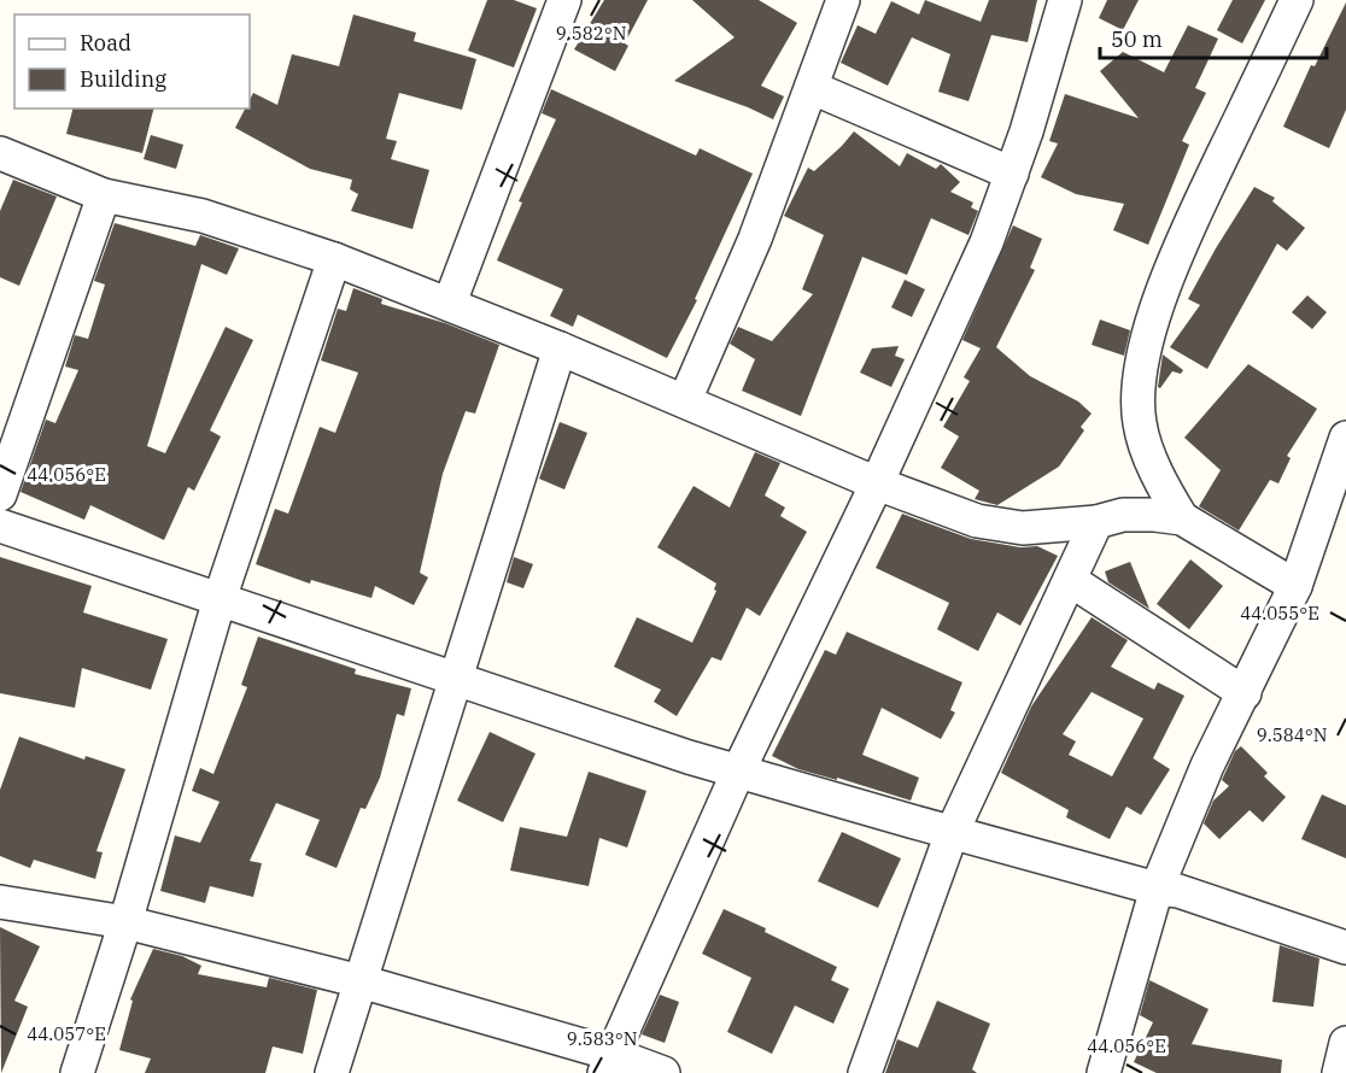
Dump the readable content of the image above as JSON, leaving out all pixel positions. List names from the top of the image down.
{
  "legend": ["Road", "Building"],
  "scale_bar": "50 m",
  "coordinates": [
    "9.582°N",
    "44.056°E",
    "44.055°E",
    "9.584°N",
    "44.057°E",
    "9.583°N"
  ]
}
